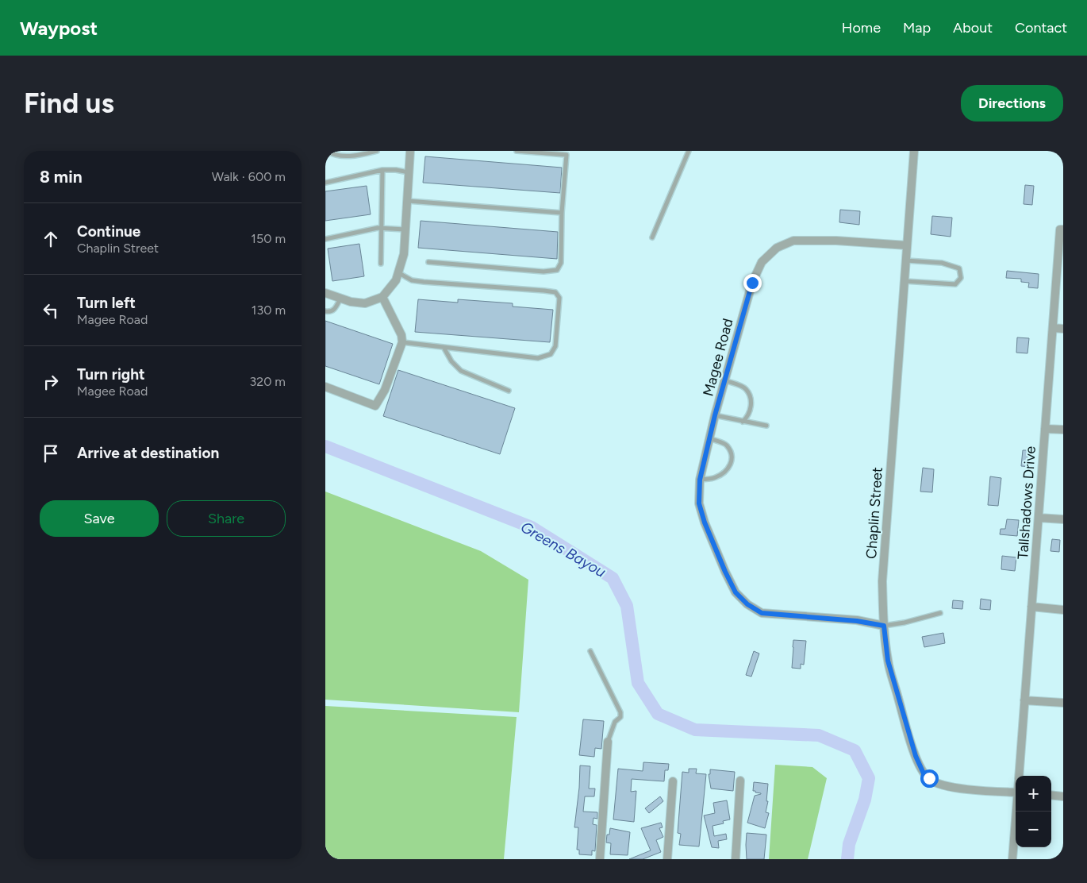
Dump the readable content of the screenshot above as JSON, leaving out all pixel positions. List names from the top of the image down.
{
  "streets": {
    "street": ["Magee Road", "Tallshadows Drive", "Chaplin Street"]
  },
  "crossings": [
    ["Magee Road", "Chaplin Street"]
  ],
  "water": ["Greens Bayou"],
  "page": {
    "header": "Waypost",
    "nav": [
      "Home",
      "Map",
      "About",
      "Contact"
    ],
    "buttons": [
      "Directions",
      ["Save", "Share"]
    ],
    "title": "Find us",
    "heading": ["8 min", "Walk · 600 m"],
    "list": [
      ["Continue", "Chaplin Street", "150 m"],
      ["Turn left", "Magee Road", "130 m"],
      ["Turn right", "Magee Road", "320 m"],
      "Arrive at destination"
    ],
    "map_buttons": ["+", "−"]
  }
}
